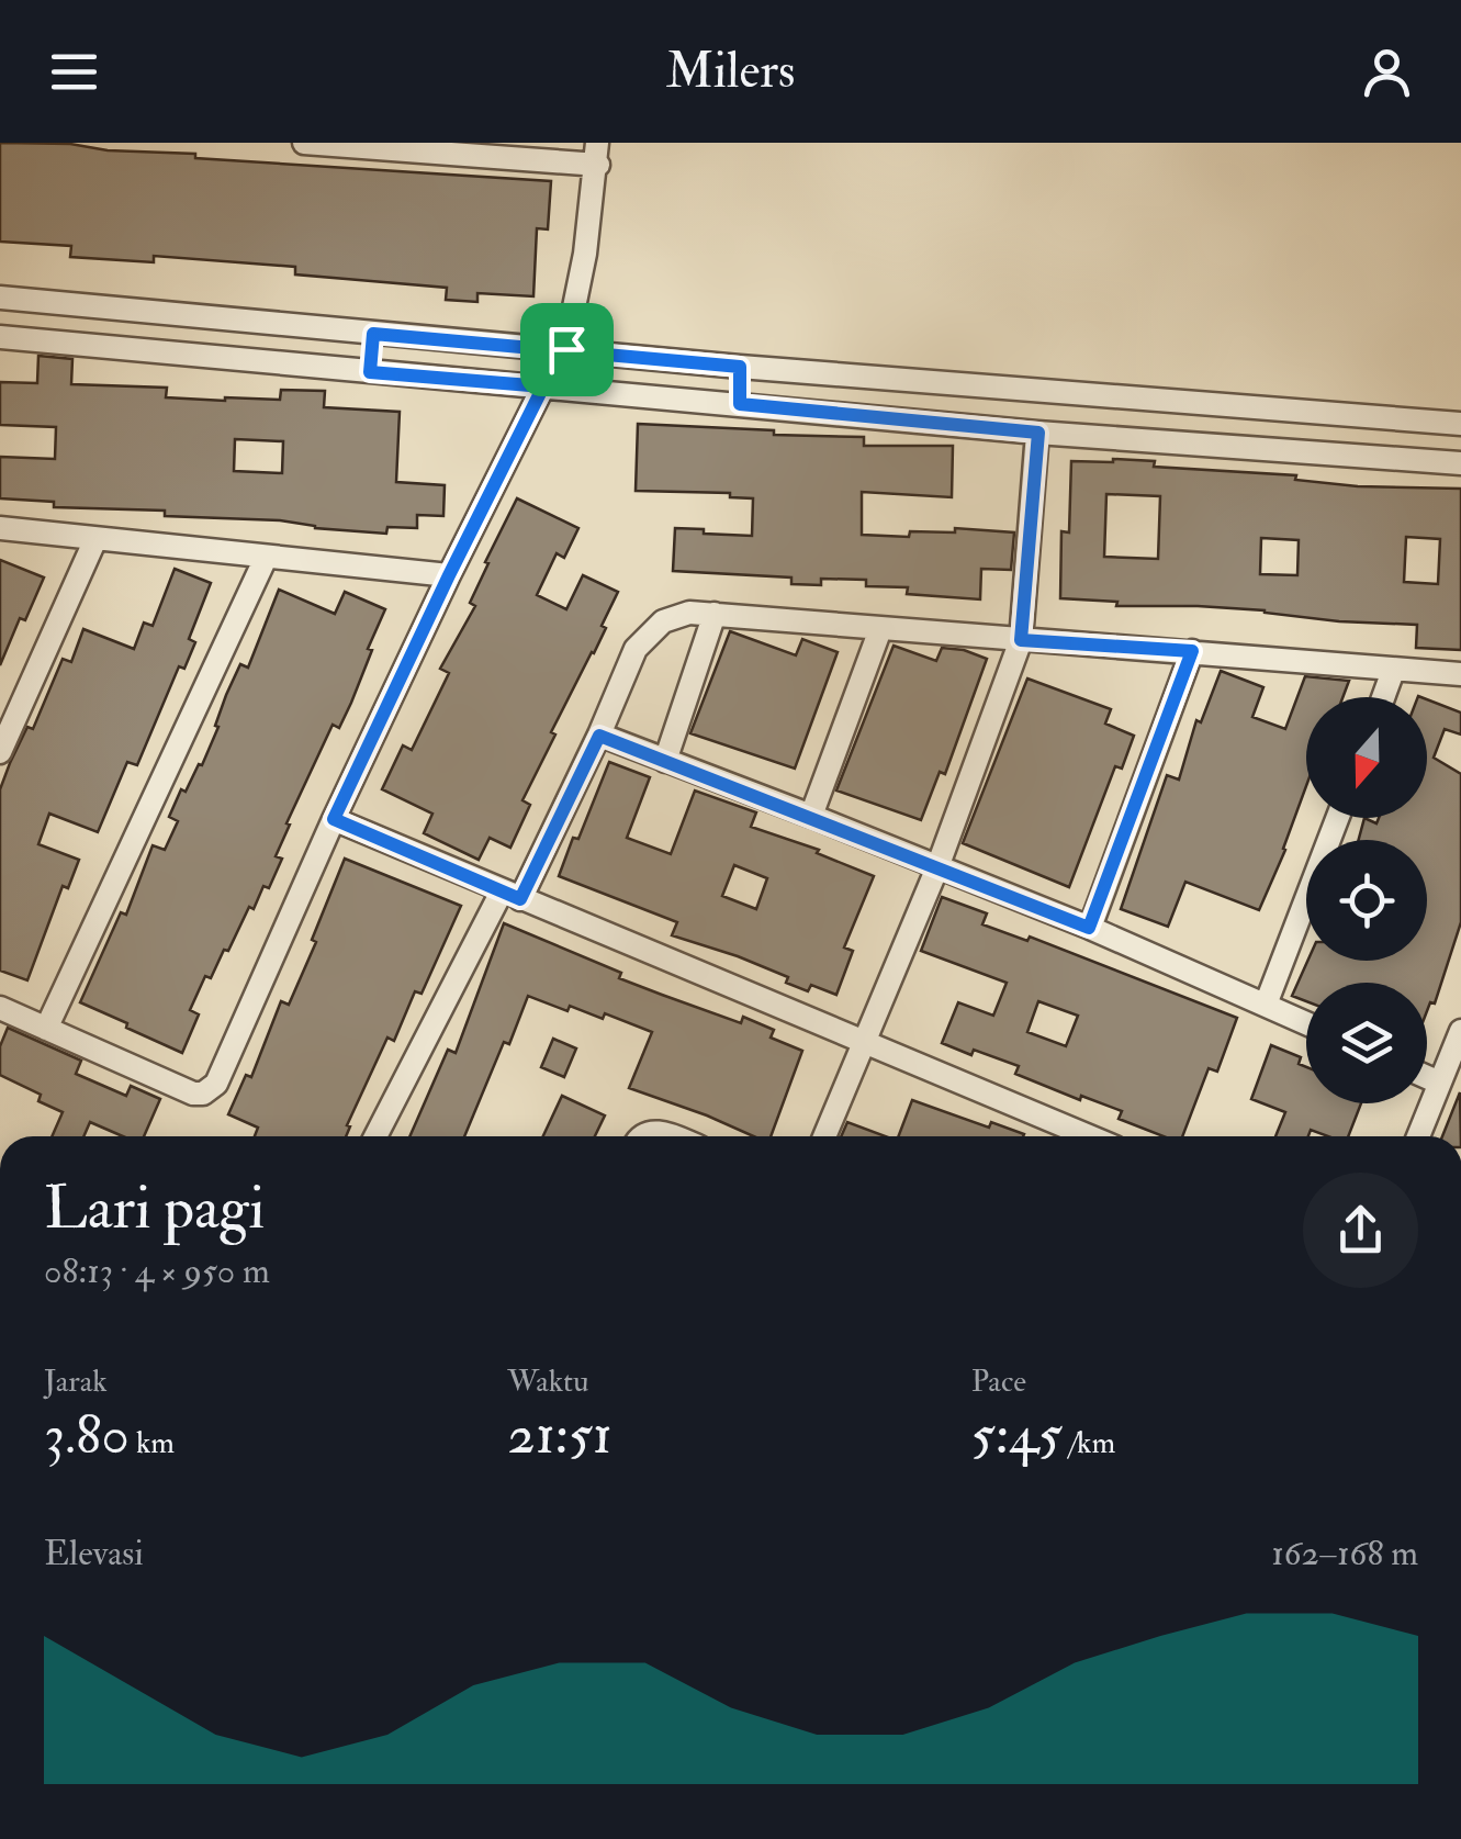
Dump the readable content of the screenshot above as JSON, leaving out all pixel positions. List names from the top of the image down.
{
  "north": "bottom",
  "page": {
    "header": "Milers",
    "heading": ["Lari pagi", "08:13 · 4 × 950 m"],
    "stats": [
      ["Jarak", "3.80 km"],
      ["Waktu", "21:51"],
      ["Pace", "5:45 /km"]
    ],
    "chart": ["Elevasi", "162–168 m"]
  }
}
